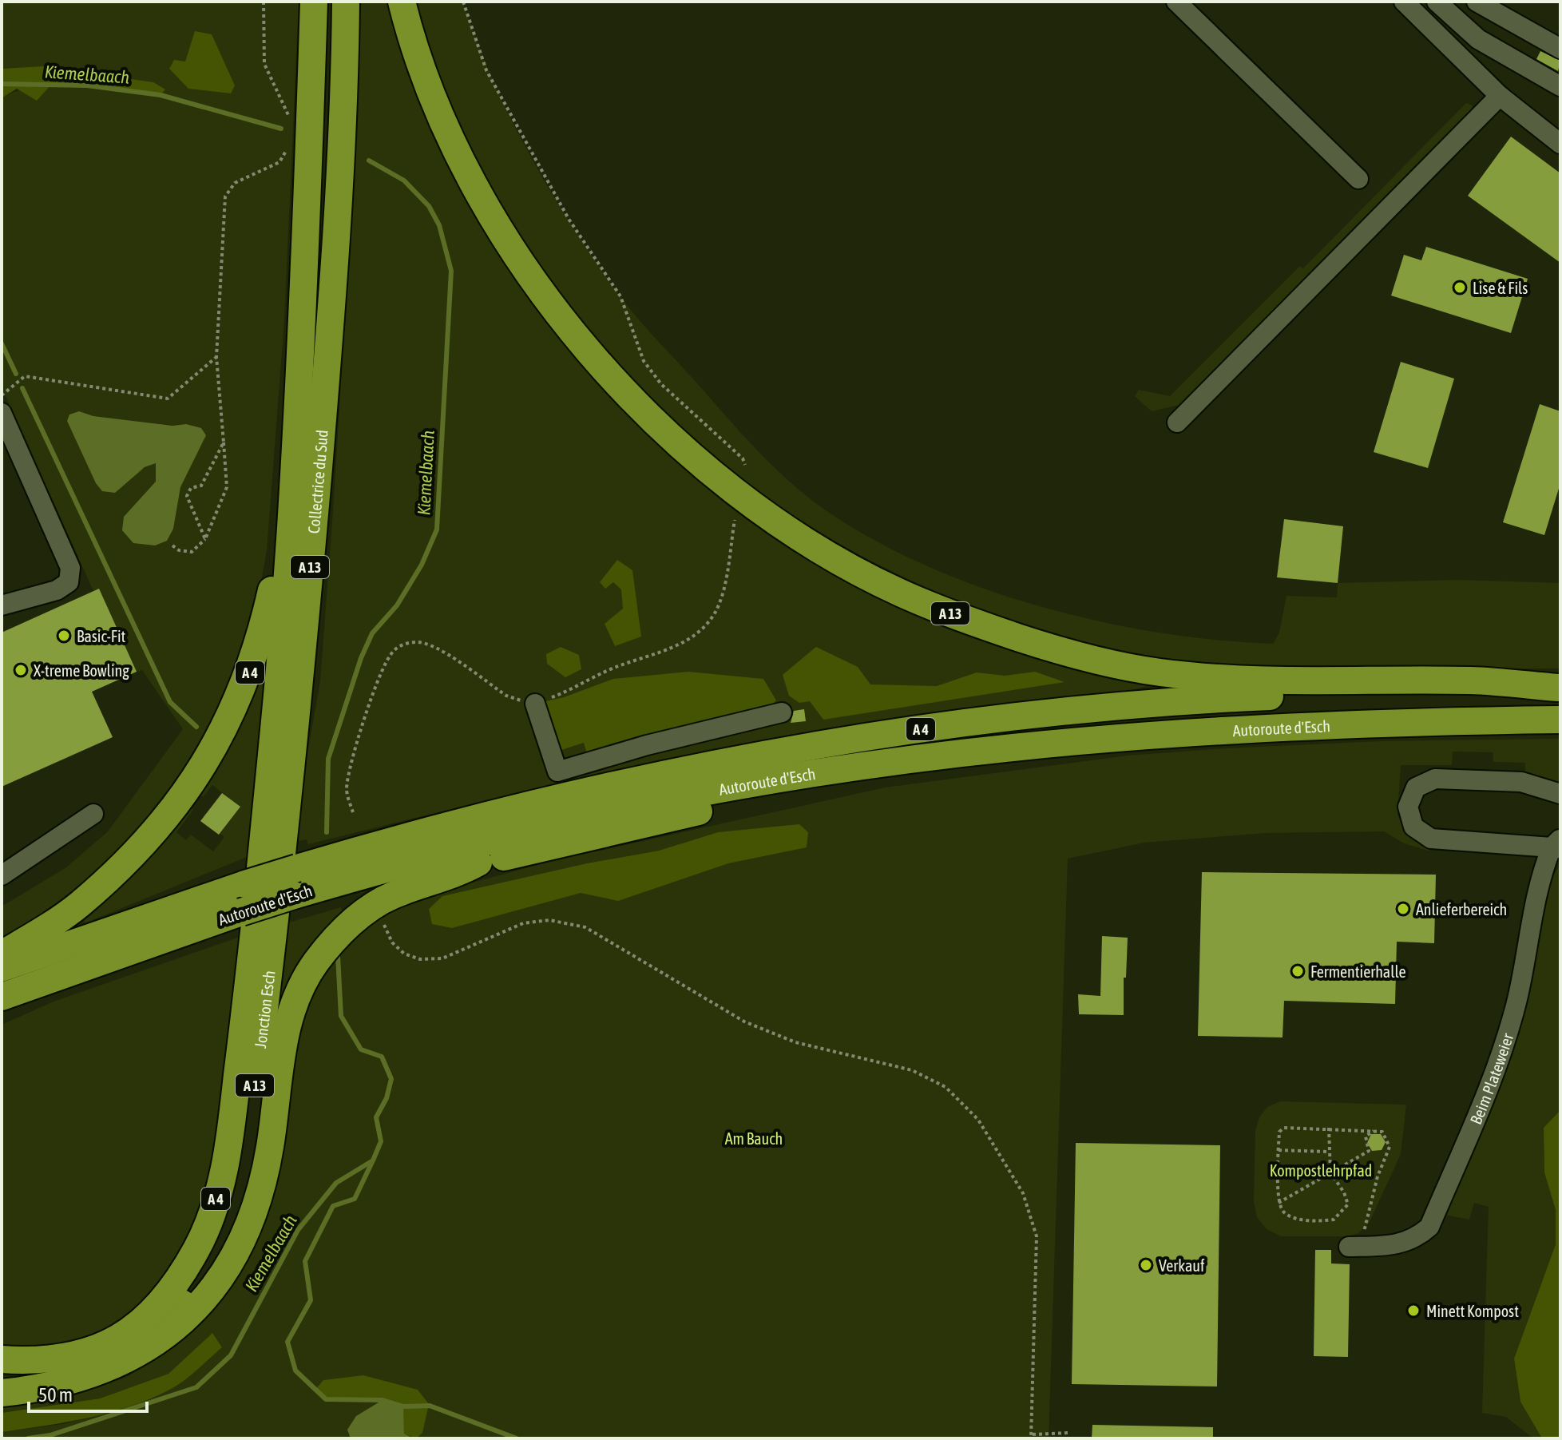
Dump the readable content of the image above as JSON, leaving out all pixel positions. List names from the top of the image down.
{
  "streets": {
    "highway": [
      "Collectrice du Sud",
      "A 13",
      "A 4",
      "Autoroute d'Esch",
      "Jonction Esch"
    ],
    "street": ["Beim Plateweier"]
  },
  "crossings": [
    ["Collectrice du Sud", "Jonction Esch"],
    ["A 13", "Autoroute d'Esch"],
    ["A 4", "Autoroute d'Esch"],
    ["A 4", "Jonction Esch"]
  ],
  "water": ["Kiemelbaach"],
  "parks": ["Am Bauch", "Kompostlehrpfad"],
  "places": [
    "Lise & Fils",
    "Basic-Fit",
    "X-treme Bowling",
    "Anlieferbereich",
    "Fermentierhalle",
    "Verkauf",
    "Minett Kompost"
  ],
  "scale_bar": "50 m"
}
